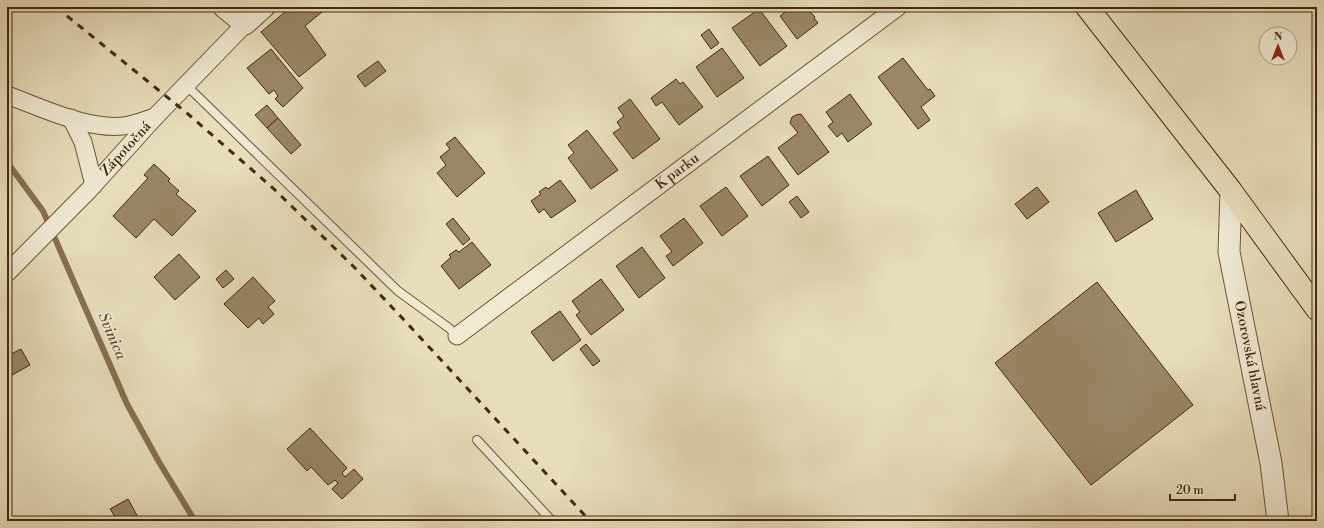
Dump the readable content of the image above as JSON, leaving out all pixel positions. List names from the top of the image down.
{
  "streets": {
    "street": ["Zápotočná", "K parku", "Ozorovská hlavná"]
  },
  "water": ["Svinica"],
  "scale_bar": "20 m",
  "north": "top"
}
